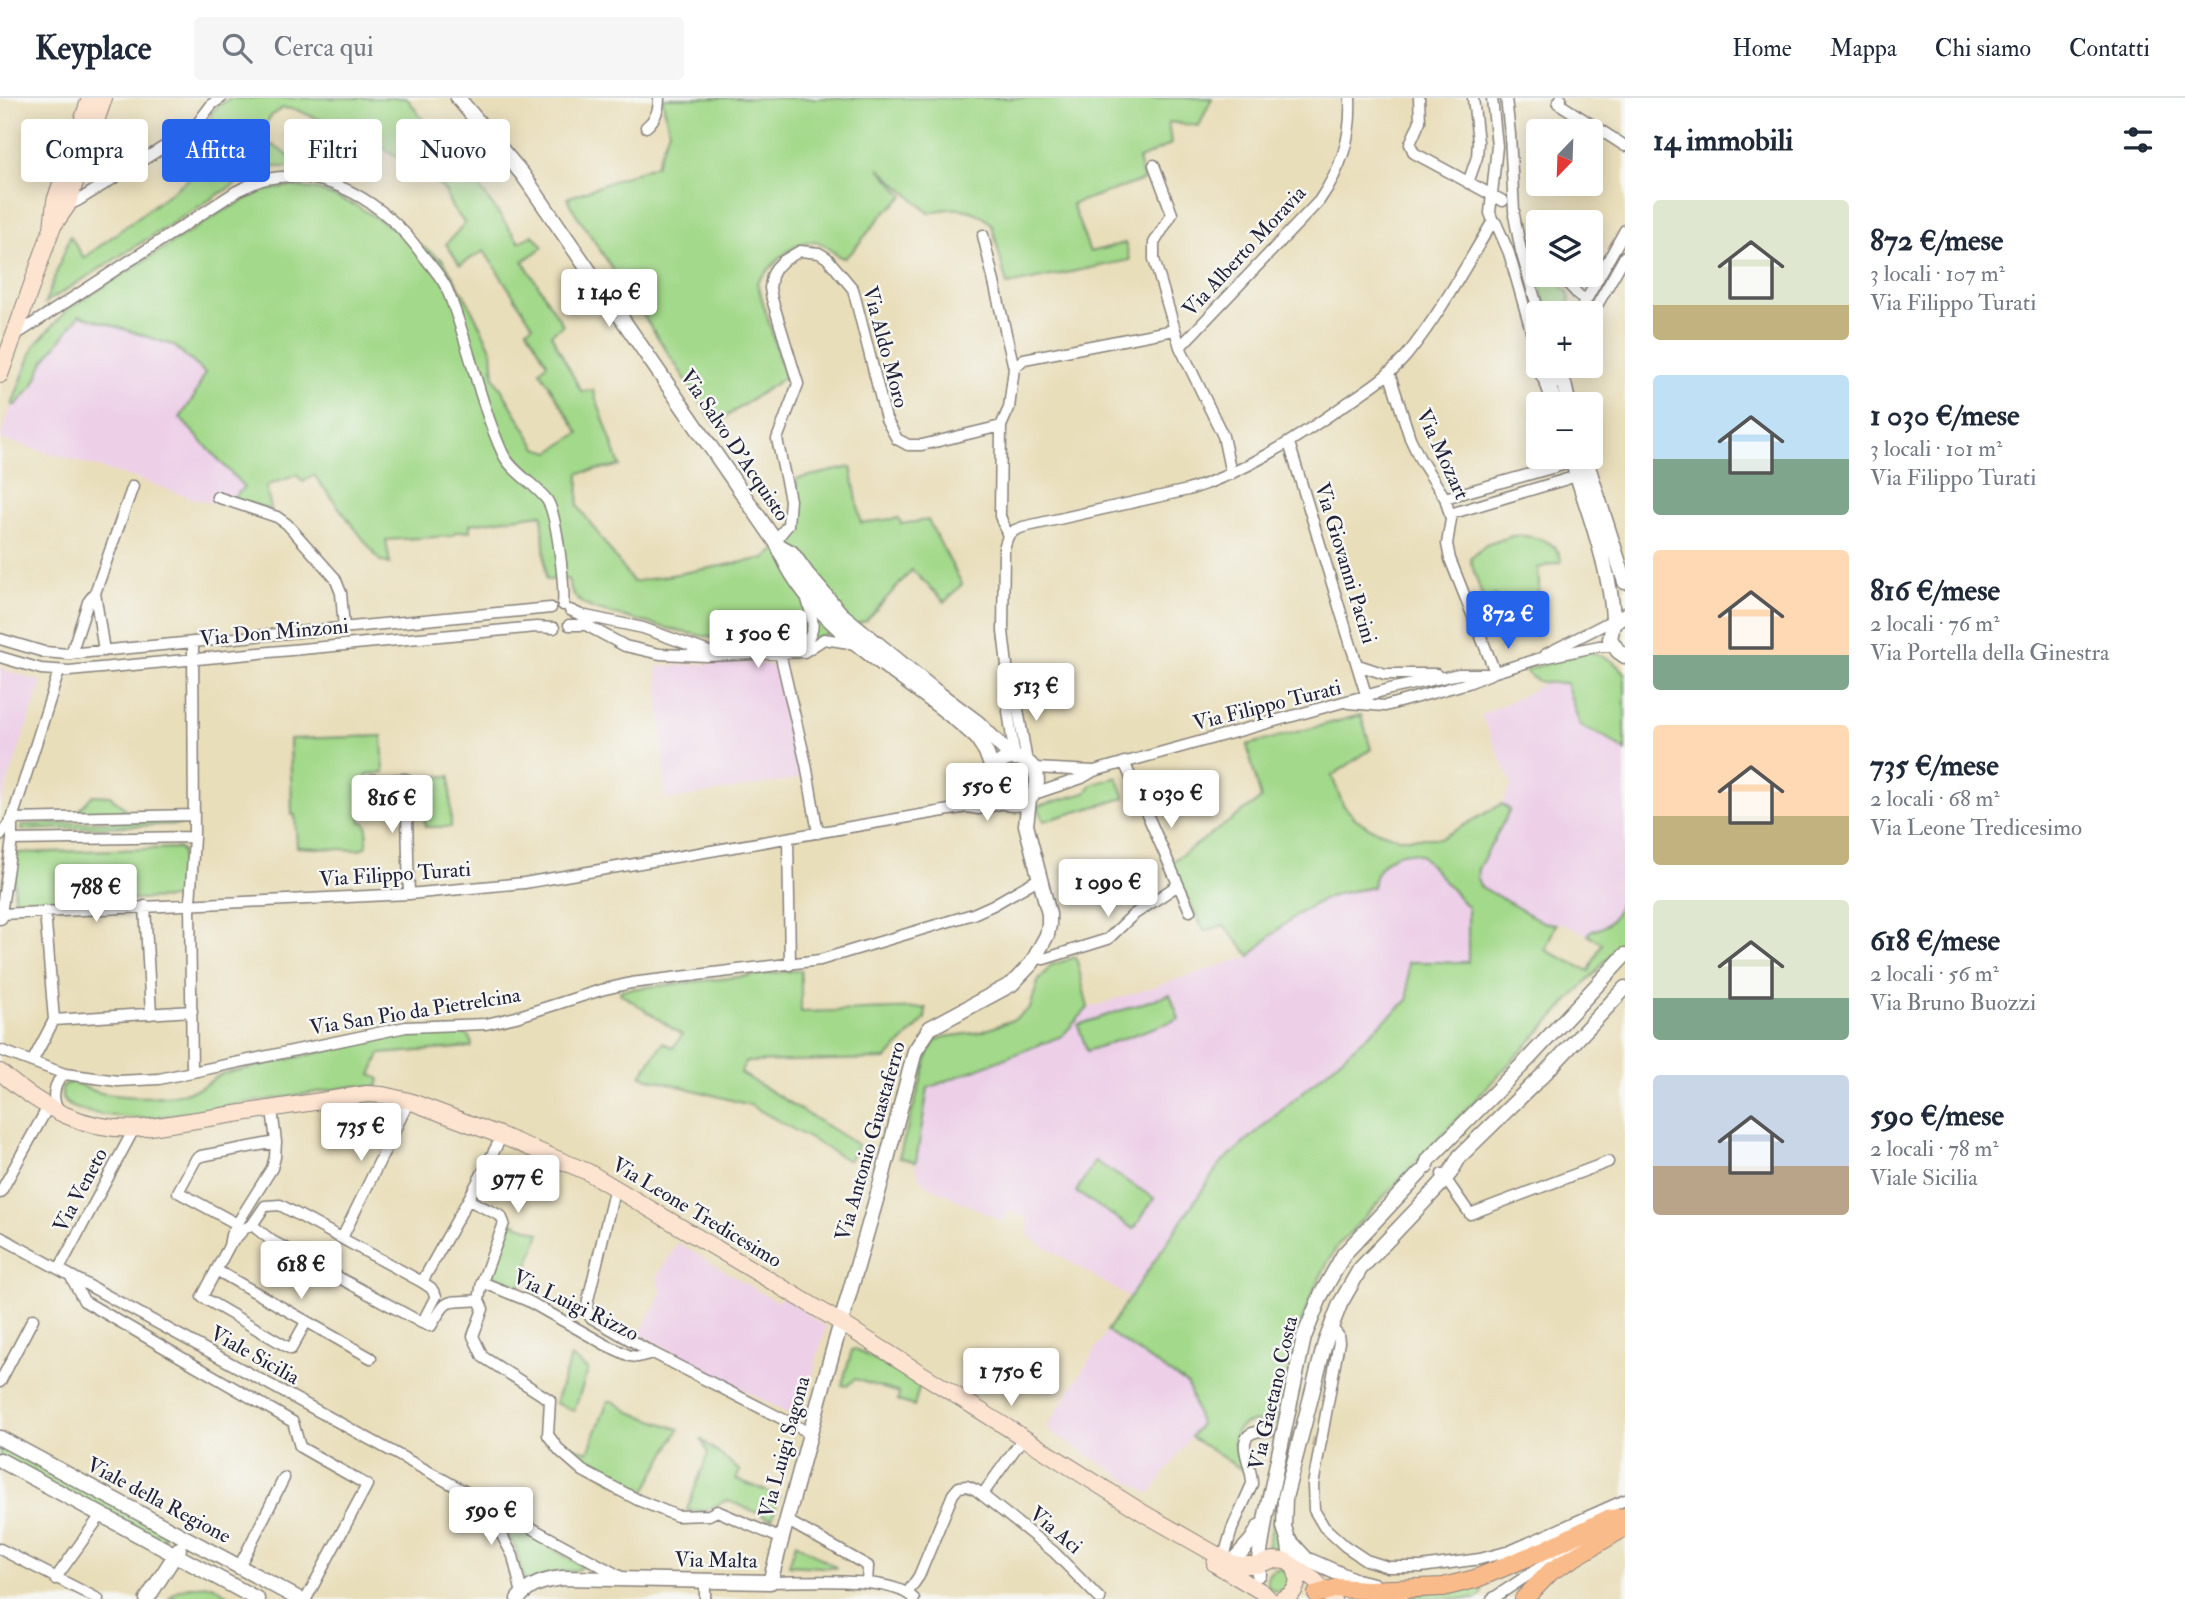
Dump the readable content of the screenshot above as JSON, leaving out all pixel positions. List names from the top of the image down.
{
  "streets": {
    "main road": ["Via Leone Tredicesimo"],
    "street": [
      "Via Alberto Moravia",
      "Via Aldo Moro",
      "Via Salvo D'Acquisto",
      "Via Mozart",
      "Via Giovanni Pacini",
      "Via Don Minzoni",
      "Via Filippo Turati",
      "Via San Pio da Pietrelcina",
      "Via Antonio Guastaferro",
      "Via Veneto",
      "Via Luigi Rizzo",
      "Viale Sicilia",
      "Via Gaetano Costa",
      "Via Luigi Sagona",
      "Viale della Regione",
      "Via Aci",
      "Via Malta"
    ]
  },
  "crossings": [
    ["Via Aldo Moro", "Via Salvo D'Acquisto"],
    ["Via Salvo D'Acquisto", "Via Filippo Turati"],
    ["Via Mozart", "Via Filippo Turati"],
    ["Via Giovanni Pacini", "Via Filippo Turati"],
    ["Via San Pio da Pietrelcina", "Via Antonio Guastaferro"],
    ["Via Antonio Guastaferro", "Via Leone Tredicesimo"],
    ["Via Antonio Guastaferro", "Via Luigi Sagona"],
    ["Via Veneto", "Via Leone Tredicesimo"],
    ["Via Veneto", "Viale Sicilia"],
    ["Via Leone Tredicesimo", "Via Luigi Rizzo"],
    ["Via Leone Tredicesimo", "Via Luigi Sagona"],
    ["Via Luigi Rizzo", "Via Luigi Sagona"],
    ["Viale Sicilia", "Via Malta"],
    ["Via Luigi Sagona", "Via Malta"]
  ],
  "north": "bottom left",
  "page": {
    "header": "Keyplace",
    "search": "Cerca qui",
    "nav": [
      "Home",
      "Mappa",
      "Chi siamo",
      "Contatti"
    ],
    "heading": "14 immobili",
    "map_buttons": ["+", "−"],
    "chip": [
      "Compra",
      "Affitta",
      "Filtri",
      "Nuovo"
    ],
    "list": [
      {
        "name": "872 €/mese",
        "note": "3 locali · 107 m² · Via Filippo Turati"
      },
      {
        "name": "1 030 €/mese",
        "note": "3 locali · 101 m² · Via Filippo Turati"
      },
      {
        "name": "816 €/mese",
        "note": "2 locali · 76 m² · Via Portella della Ginestra"
      },
      {
        "name": "735 €/mese",
        "note": "2 locali · 68 m² · Via Leone Tredicesimo"
      },
      {
        "name": "618 €/mese",
        "note": "2 locali · 56 m² · Via Bruno Buozzi"
      },
      {
        "name": "590 €/mese",
        "note": "2 locali · 78 m² · Viale Sicilia"
      }
    ],
    "price": [
      "1 140 €",
      "872 €",
      "1 500 €",
      "513 €",
      "550 €",
      "1 030 €",
      "816 €",
      "1 090 €",
      "788 €",
      "735 €",
      "977 €",
      "618 €",
      "1 750 €",
      "590 €"
    ]
  }
}
